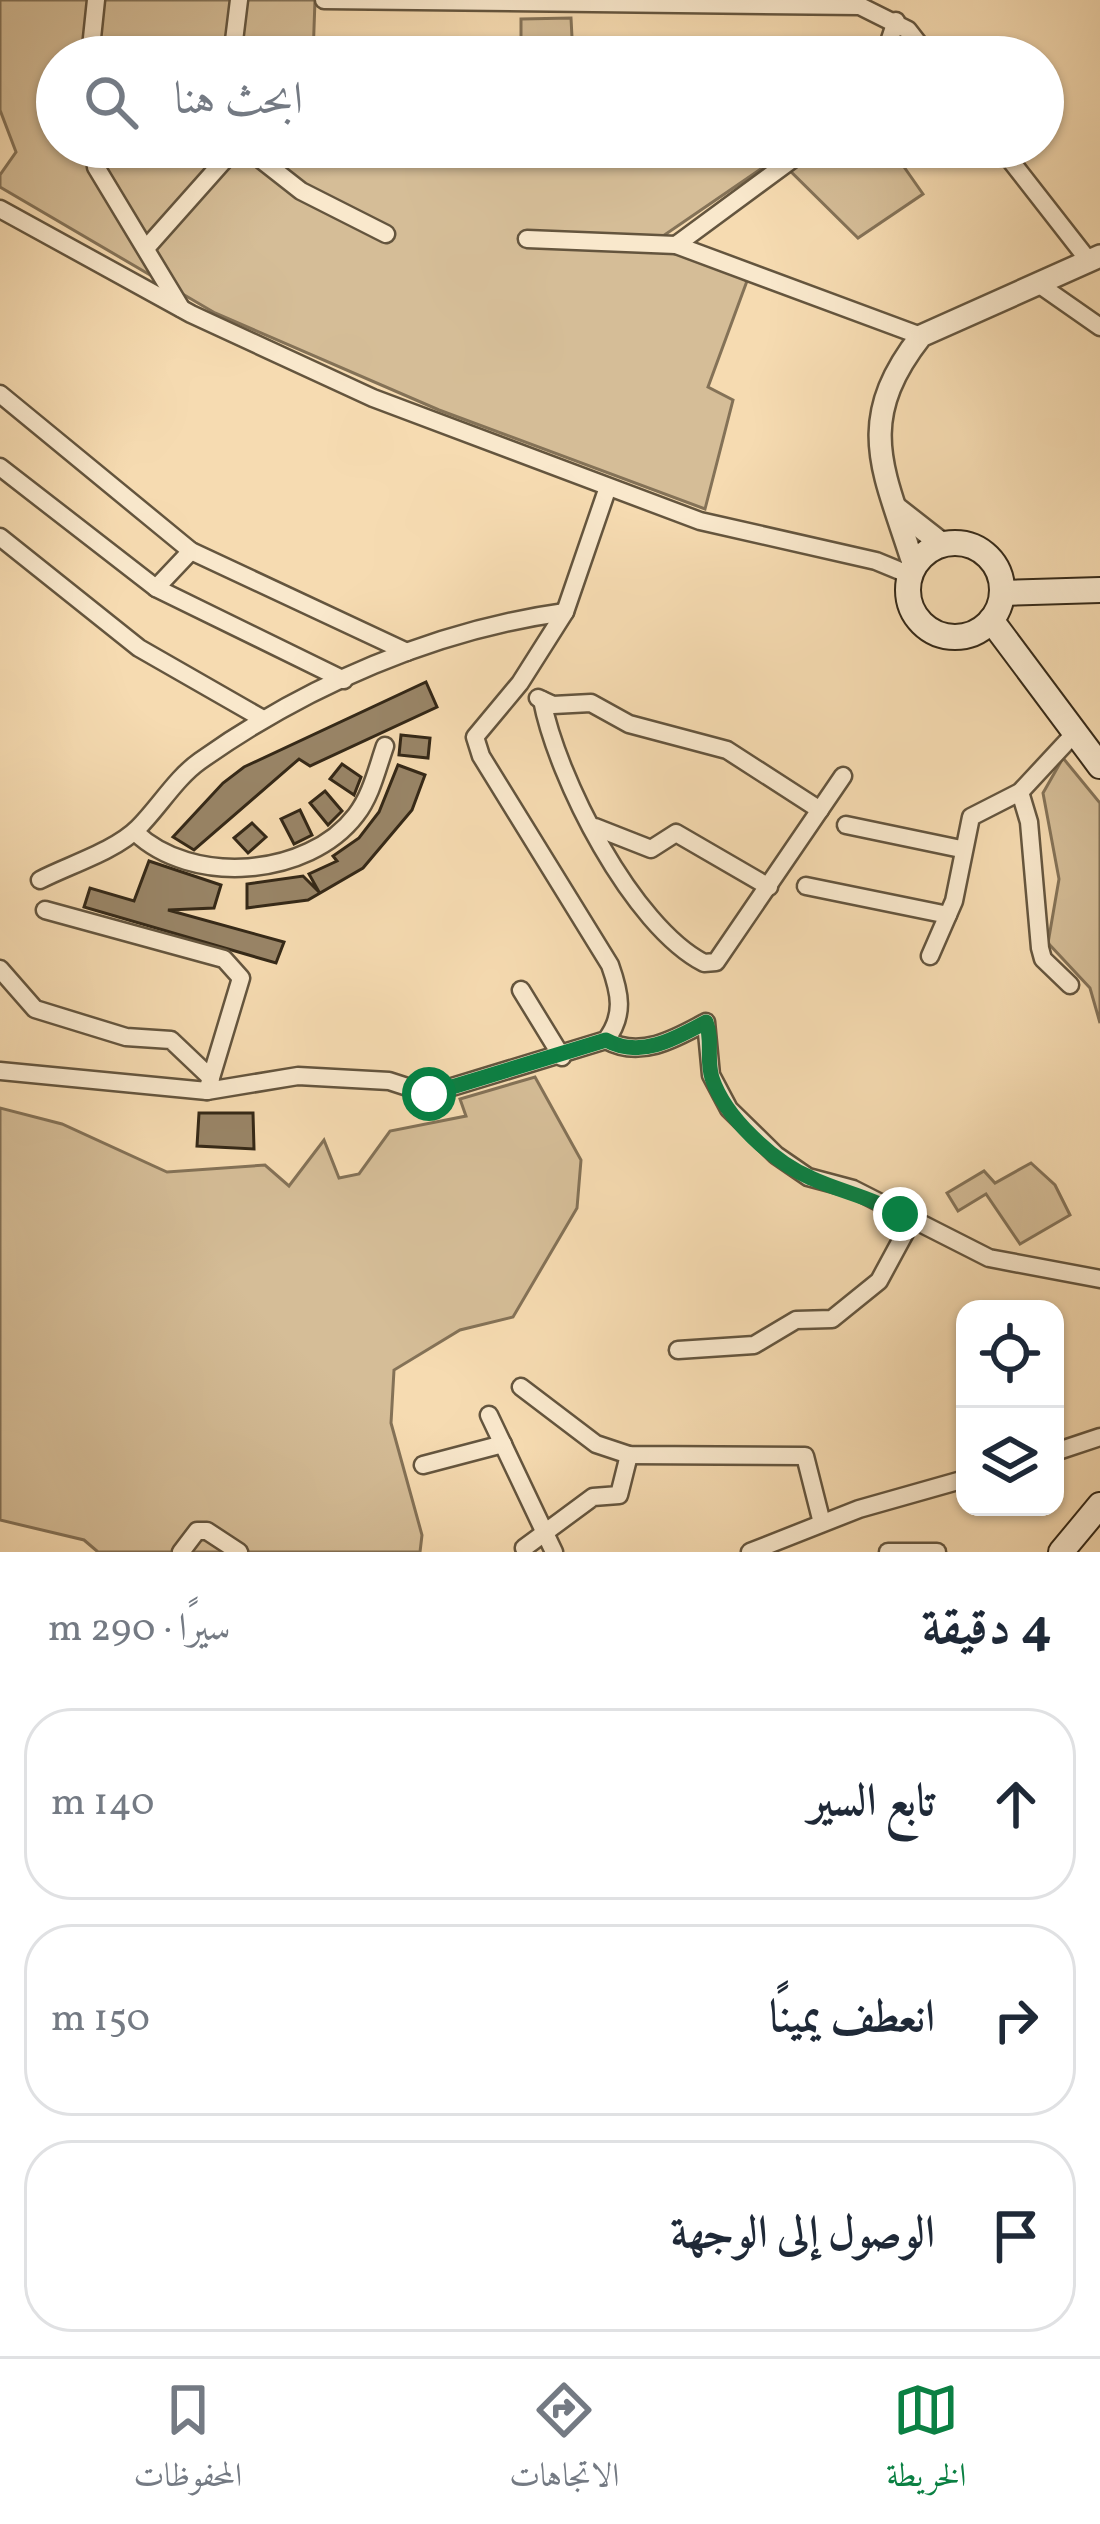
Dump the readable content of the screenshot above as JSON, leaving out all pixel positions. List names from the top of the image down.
{
  "page": {
    "search": "ابحث هنا",
    "heading": ["4 دقيقة", "سيرًا · 290 m"],
    "list": [
      ["تابع السير", "140 m"],
      ["انعطف يمينًا", "150 m"],
      "الوصول إلى الوجهة"
    ],
    "nav": ["الخريطة", "الاتجاهات", "المحفوظات"]
  }
}
